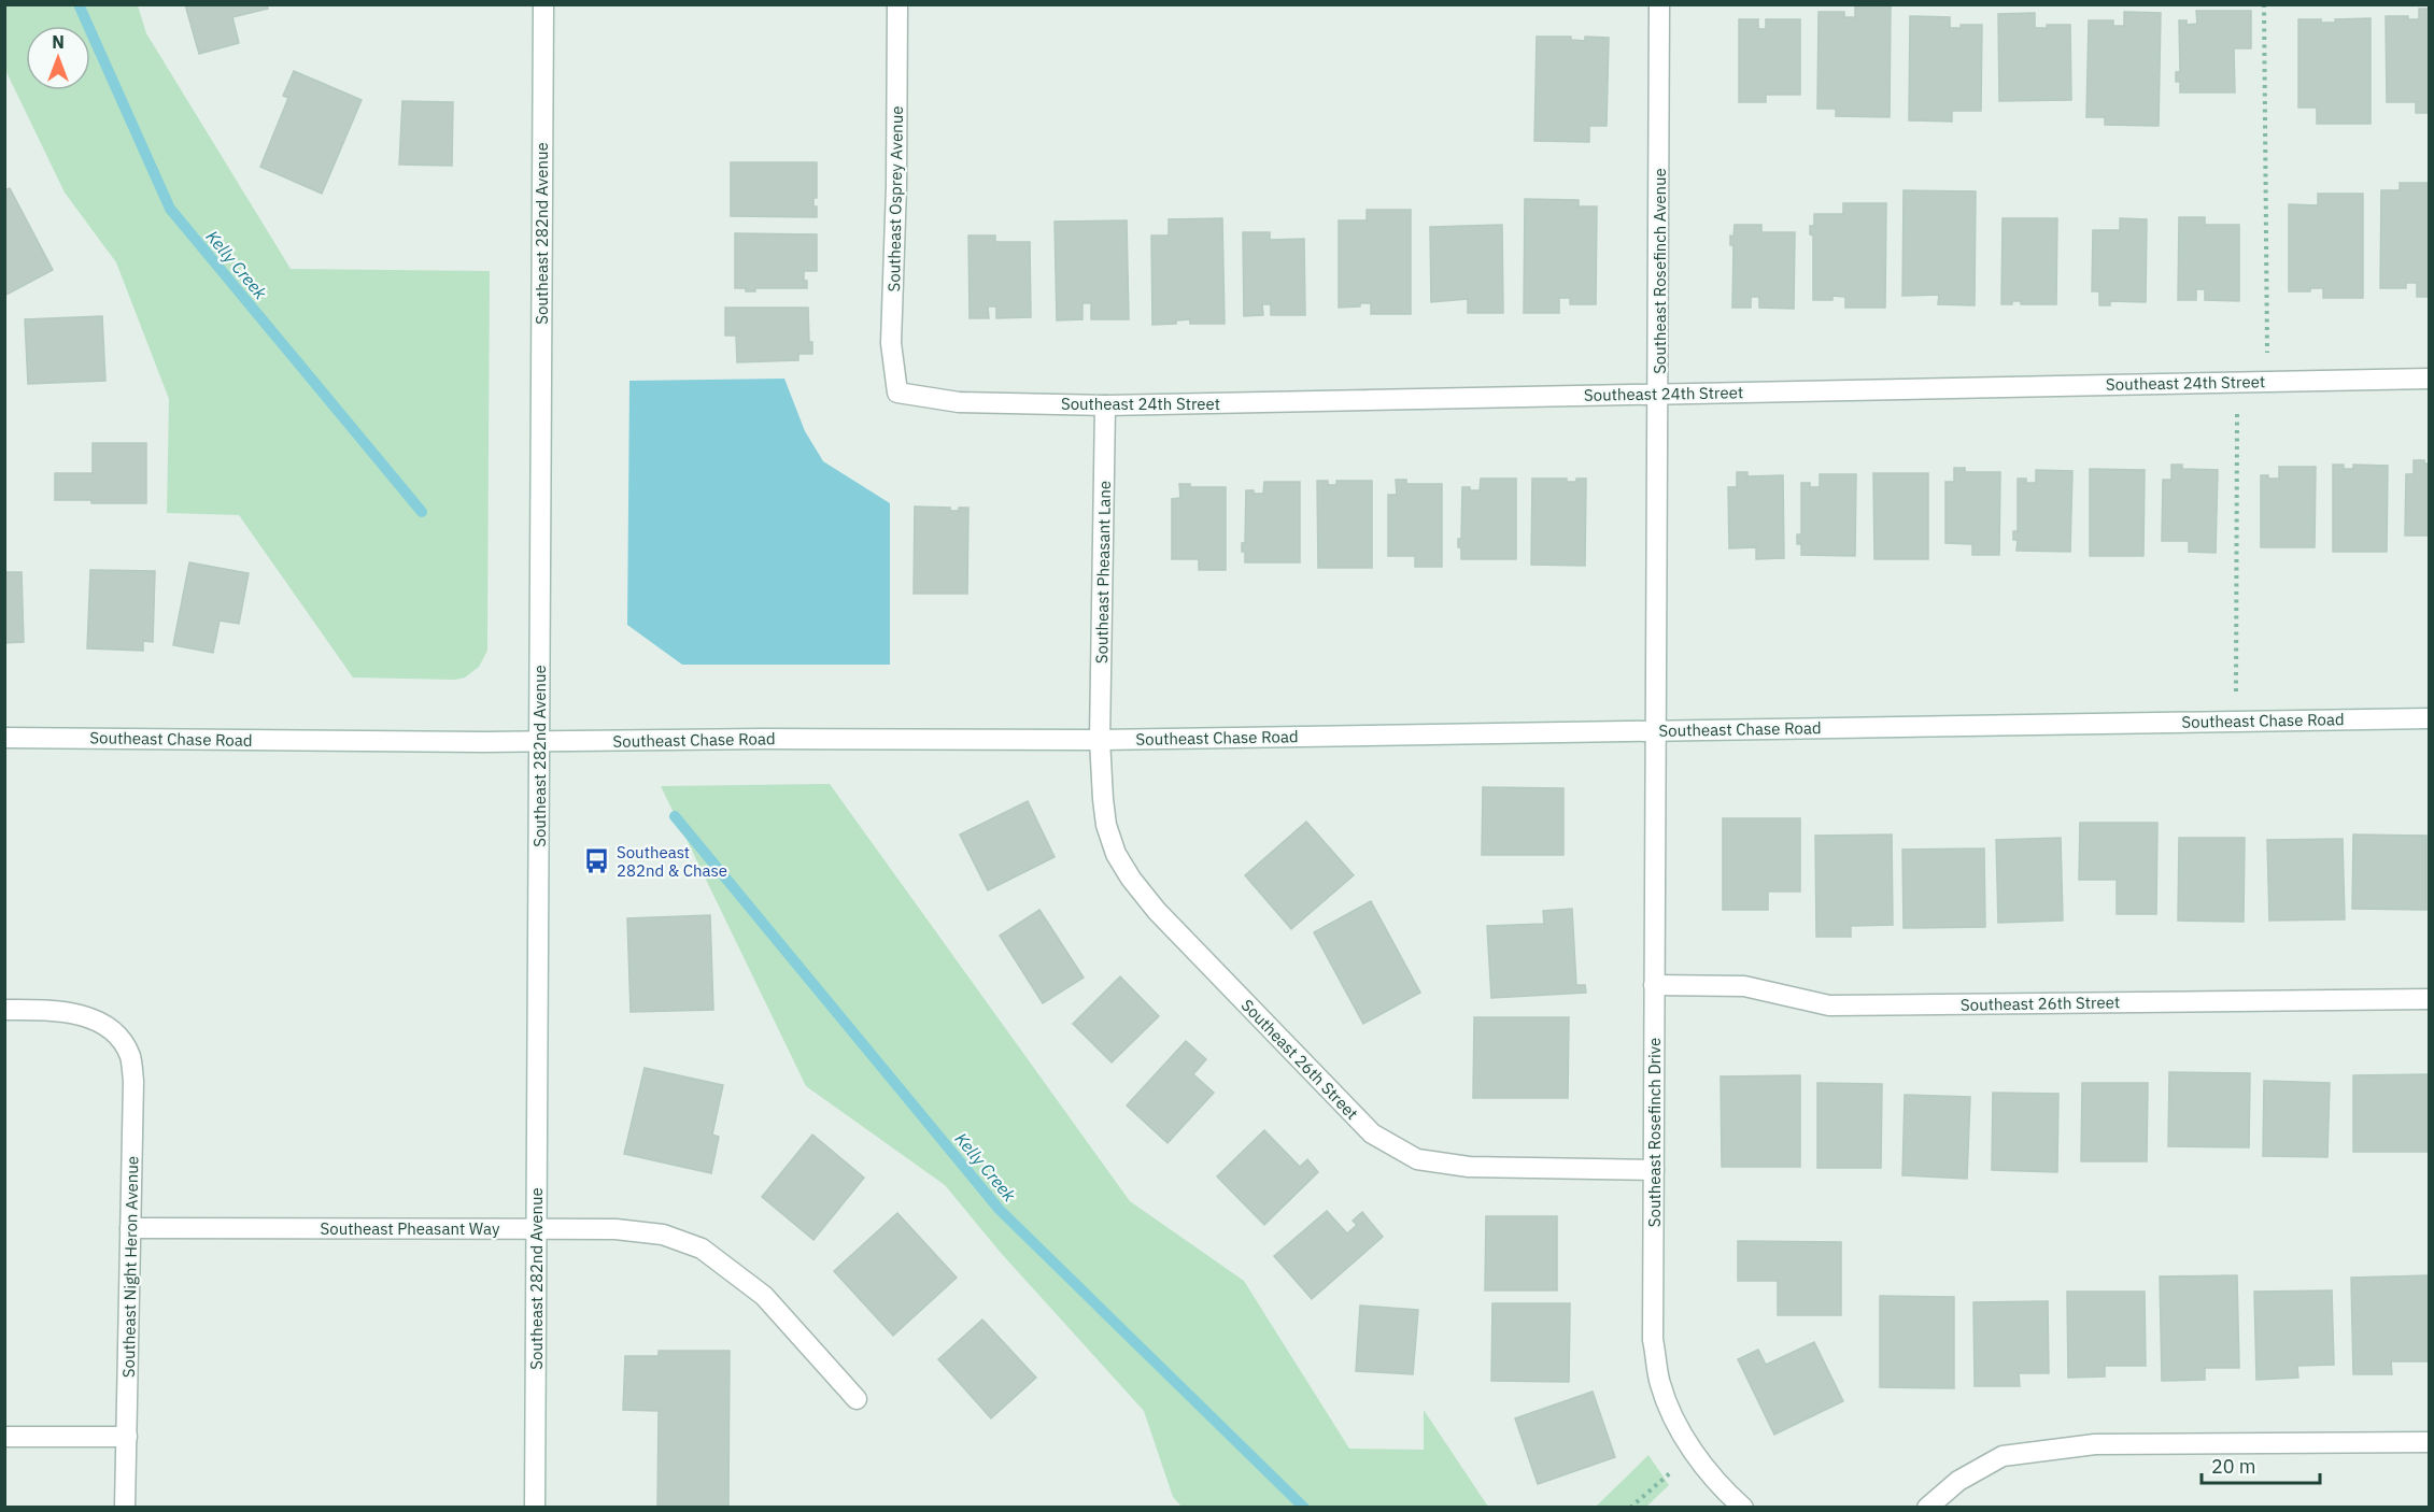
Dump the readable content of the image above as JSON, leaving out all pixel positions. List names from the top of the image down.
{
  "streets": {
    "street": [
      "Southeast Osprey Avenue",
      "Southeast 282nd Avenue",
      "Southeast Rosefinch Avenue",
      "Southeast 24th Street",
      "Southeast Pheasant Lane",
      "Southeast Chase Road",
      "Southeast 26th Street",
      "Southeast Rosefinch Drive",
      "Southeast Pheasant Way",
      "Southeast Night Heron Avenue"
    ]
  },
  "crossings": [
    ["Southeast Osprey Avenue", "Southeast 24th Street"],
    ["Southeast 282nd Avenue", "Southeast Chase Road"],
    ["Southeast 282nd Avenue", "Southeast Pheasant Way"],
    ["Southeast Rosefinch Avenue", "Southeast 24th Street"],
    ["Southeast Rosefinch Avenue", "Southeast Chase Road"],
    ["Southeast Rosefinch Avenue", "Southeast Rosefinch Drive"],
    ["Southeast 24th Street", "Southeast Pheasant Lane"],
    ["Southeast Pheasant Lane", "Southeast Chase Road"],
    ["Southeast Pheasant Lane", "Southeast 26th Street"],
    ["Southeast Chase Road", "Southeast 26th Street"],
    ["Southeast Chase Road", "Southeast Rosefinch Drive"],
    ["Southeast 26th Street", "Southeast Rosefinch Drive"],
    ["Southeast Pheasant Way", "Southeast Night Heron Avenue"]
  ],
  "water": ["Kelly Creek"],
  "places": {
    "bus stop": ["Southeast 282nd & Chase"]
  },
  "scale_bar": "20 m",
  "north": "top"
}
